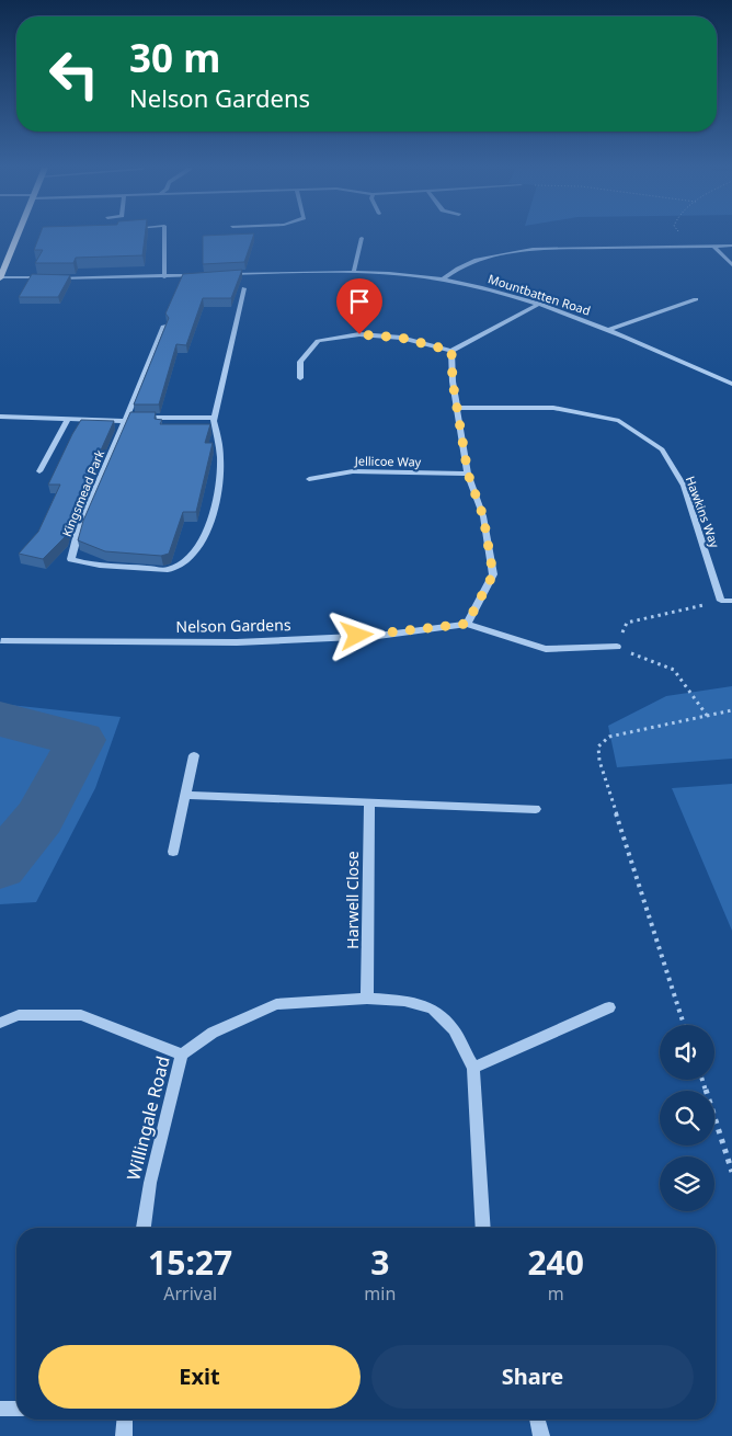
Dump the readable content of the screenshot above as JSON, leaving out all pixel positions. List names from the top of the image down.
{
  "streets": {
    "street": [
      "Mountbatten Road",
      "Jellicoe Way",
      "Kingsmead Park",
      "Hawkins Way",
      "Nelson Gardens",
      "Harwell Close",
      "Willingale Road"
    ]
  },
  "crossings": [
    ["Harwell Close", "Willingale Road"]
  ],
  "page": {
    "turn": ["30 m", "Nelson Gardens"],
    "eta": [
      "15:27",
      "Arrival",
      "3",
      "min",
      "240",
      "m"
    ],
    "buttons": ["Exit", "Share"]
  }
}
